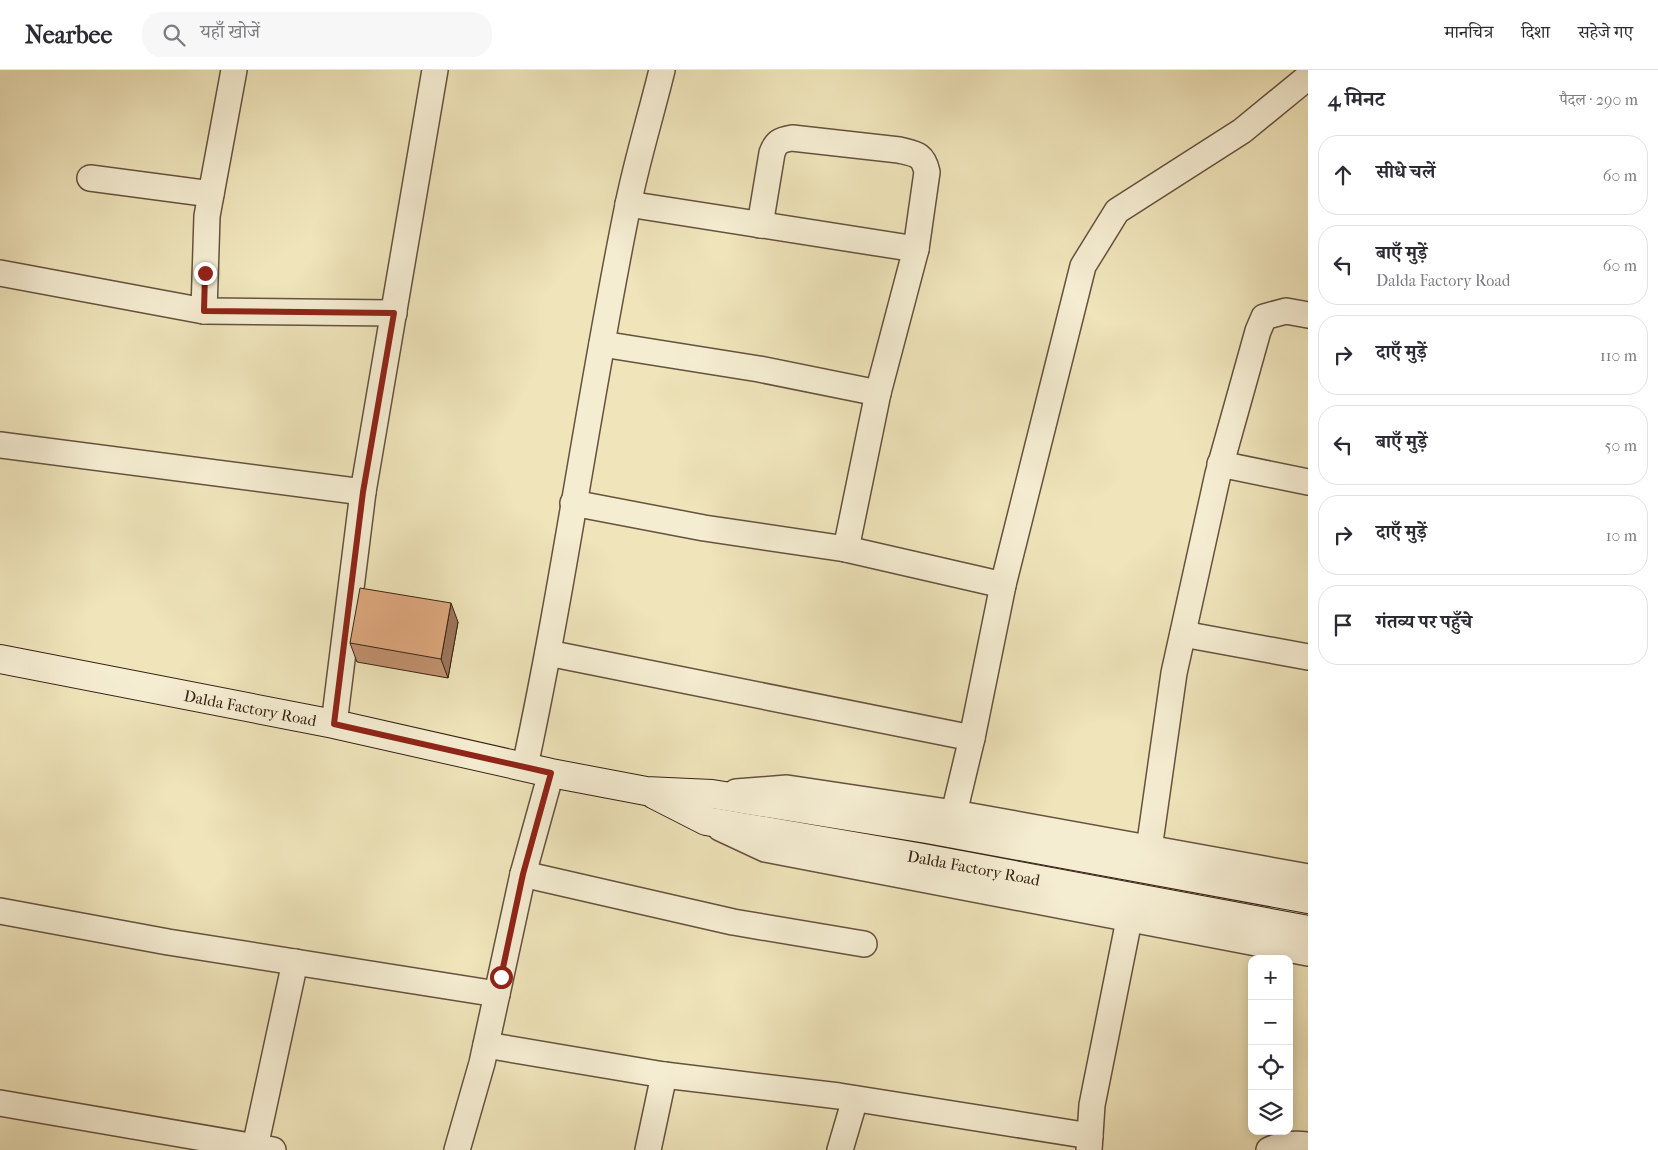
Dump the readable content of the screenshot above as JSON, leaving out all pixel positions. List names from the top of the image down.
{
  "streets": {
    "street": ["Dalda Factory Road"]
  },
  "page": {
    "header": "Nearbee",
    "search": "यहाँ खोजें",
    "nav": ["मानचित्र", "दिशा", "सहेजे गए"],
    "heading": ["4 मिनट", "पैदल · 290 m"],
    "list": [
      ["सीधे चलें", "60 m"],
      ["बाएँ मुड़ें", "Dalda Factory Road", "60 m"],
      ["दाएँ मुड़ें", "110 m"],
      ["बाएँ मुड़ें", "50 m"],
      ["दाएँ मुड़ें", "10 m"],
      "गंतव्य पर पहुँचे"
    ],
    "map_buttons": ["+", "−"]
  }
}
